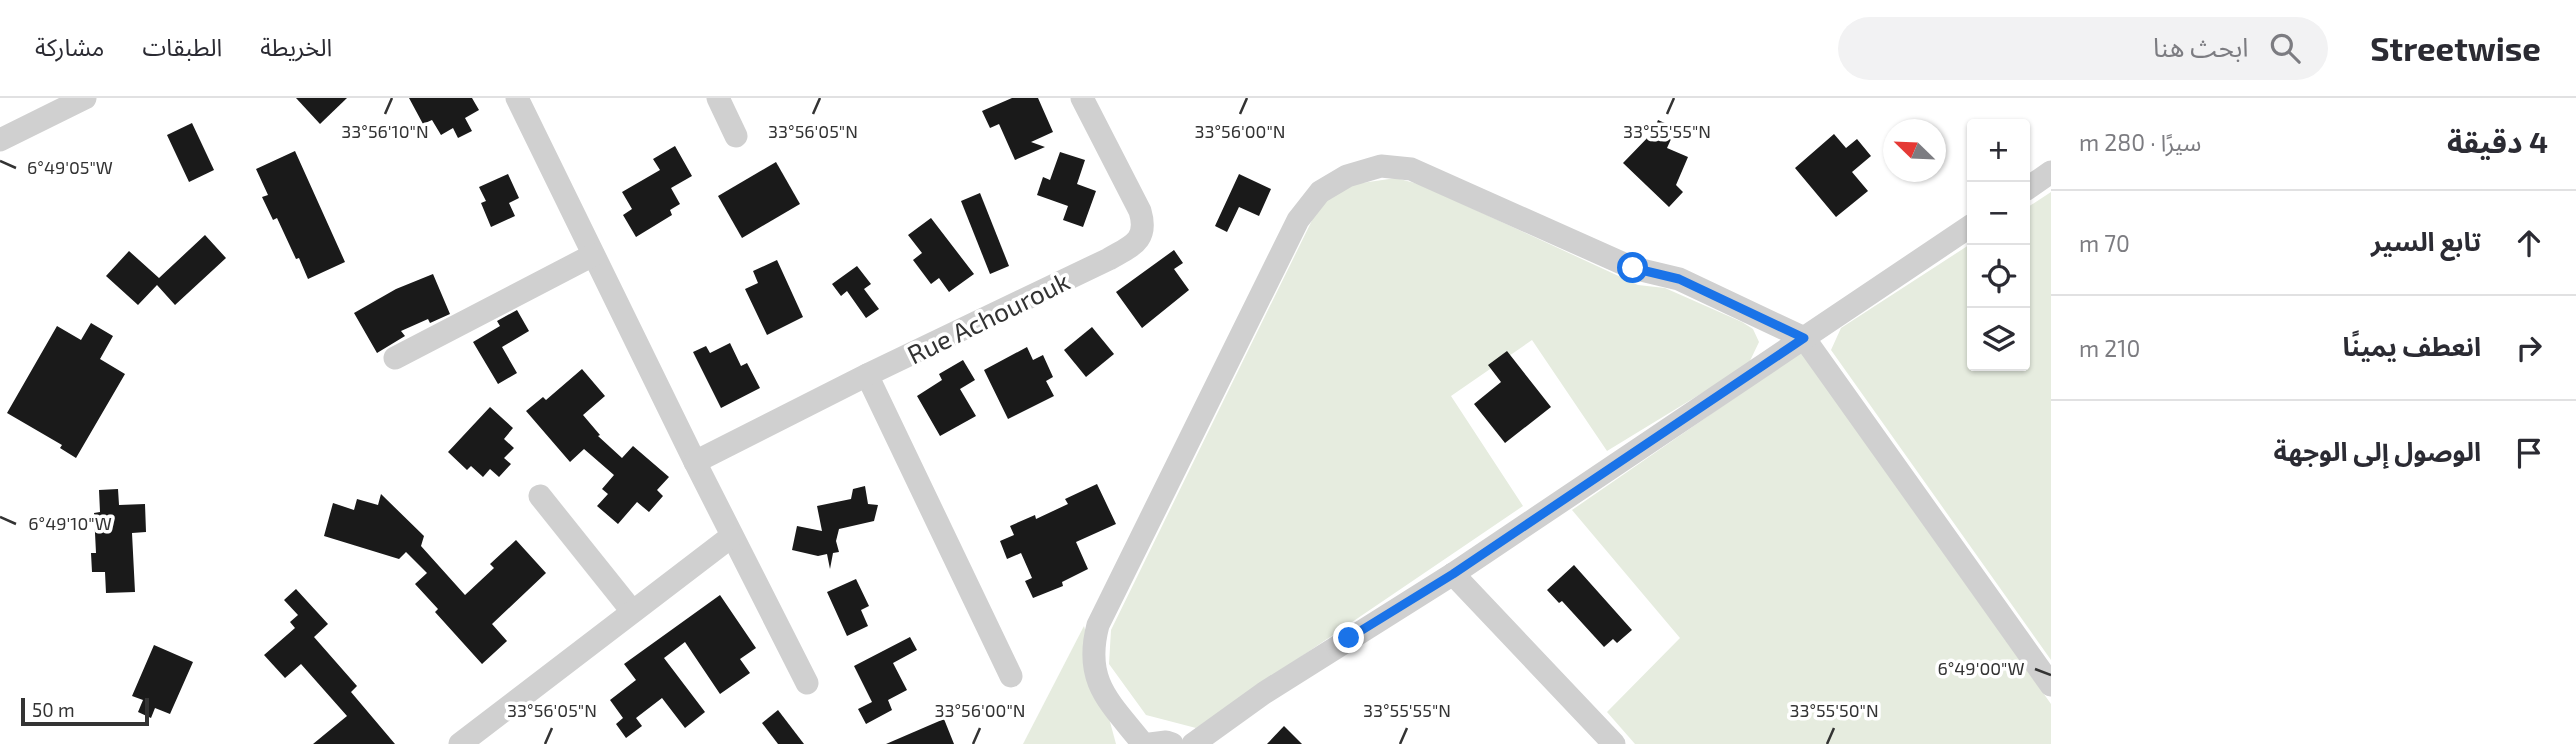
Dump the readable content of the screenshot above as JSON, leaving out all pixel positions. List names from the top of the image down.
{
  "streets": {
    "street": ["Rue Achourouk"]
  },
  "scale_bar": "50 m",
  "north": "top left",
  "page": {
    "header": "Streetwise",
    "search": "ابحث هنا",
    "nav": ["الخريطة", "الطبقات", "مشاركة"],
    "heading": ["4 دقيقة", "سيرًا · 280 m"],
    "map_buttons": ["+", "−"],
    "list": [
      ["تابع السير", "70 m"],
      ["انعطف يمينًا", "210 m"],
      "الوصول إلى الوجهة"
    ],
    "scale": "50 m"
  },
  "coordinates": [
    "33°56'10\"N",
    "33°55'55\"N",
    "33°56'05\"N",
    "33°56'00\"N",
    "6°49'05\"W",
    "6°49'10\"W",
    "6°49'00\"W",
    "33°55'50\"N"
  ]
}
